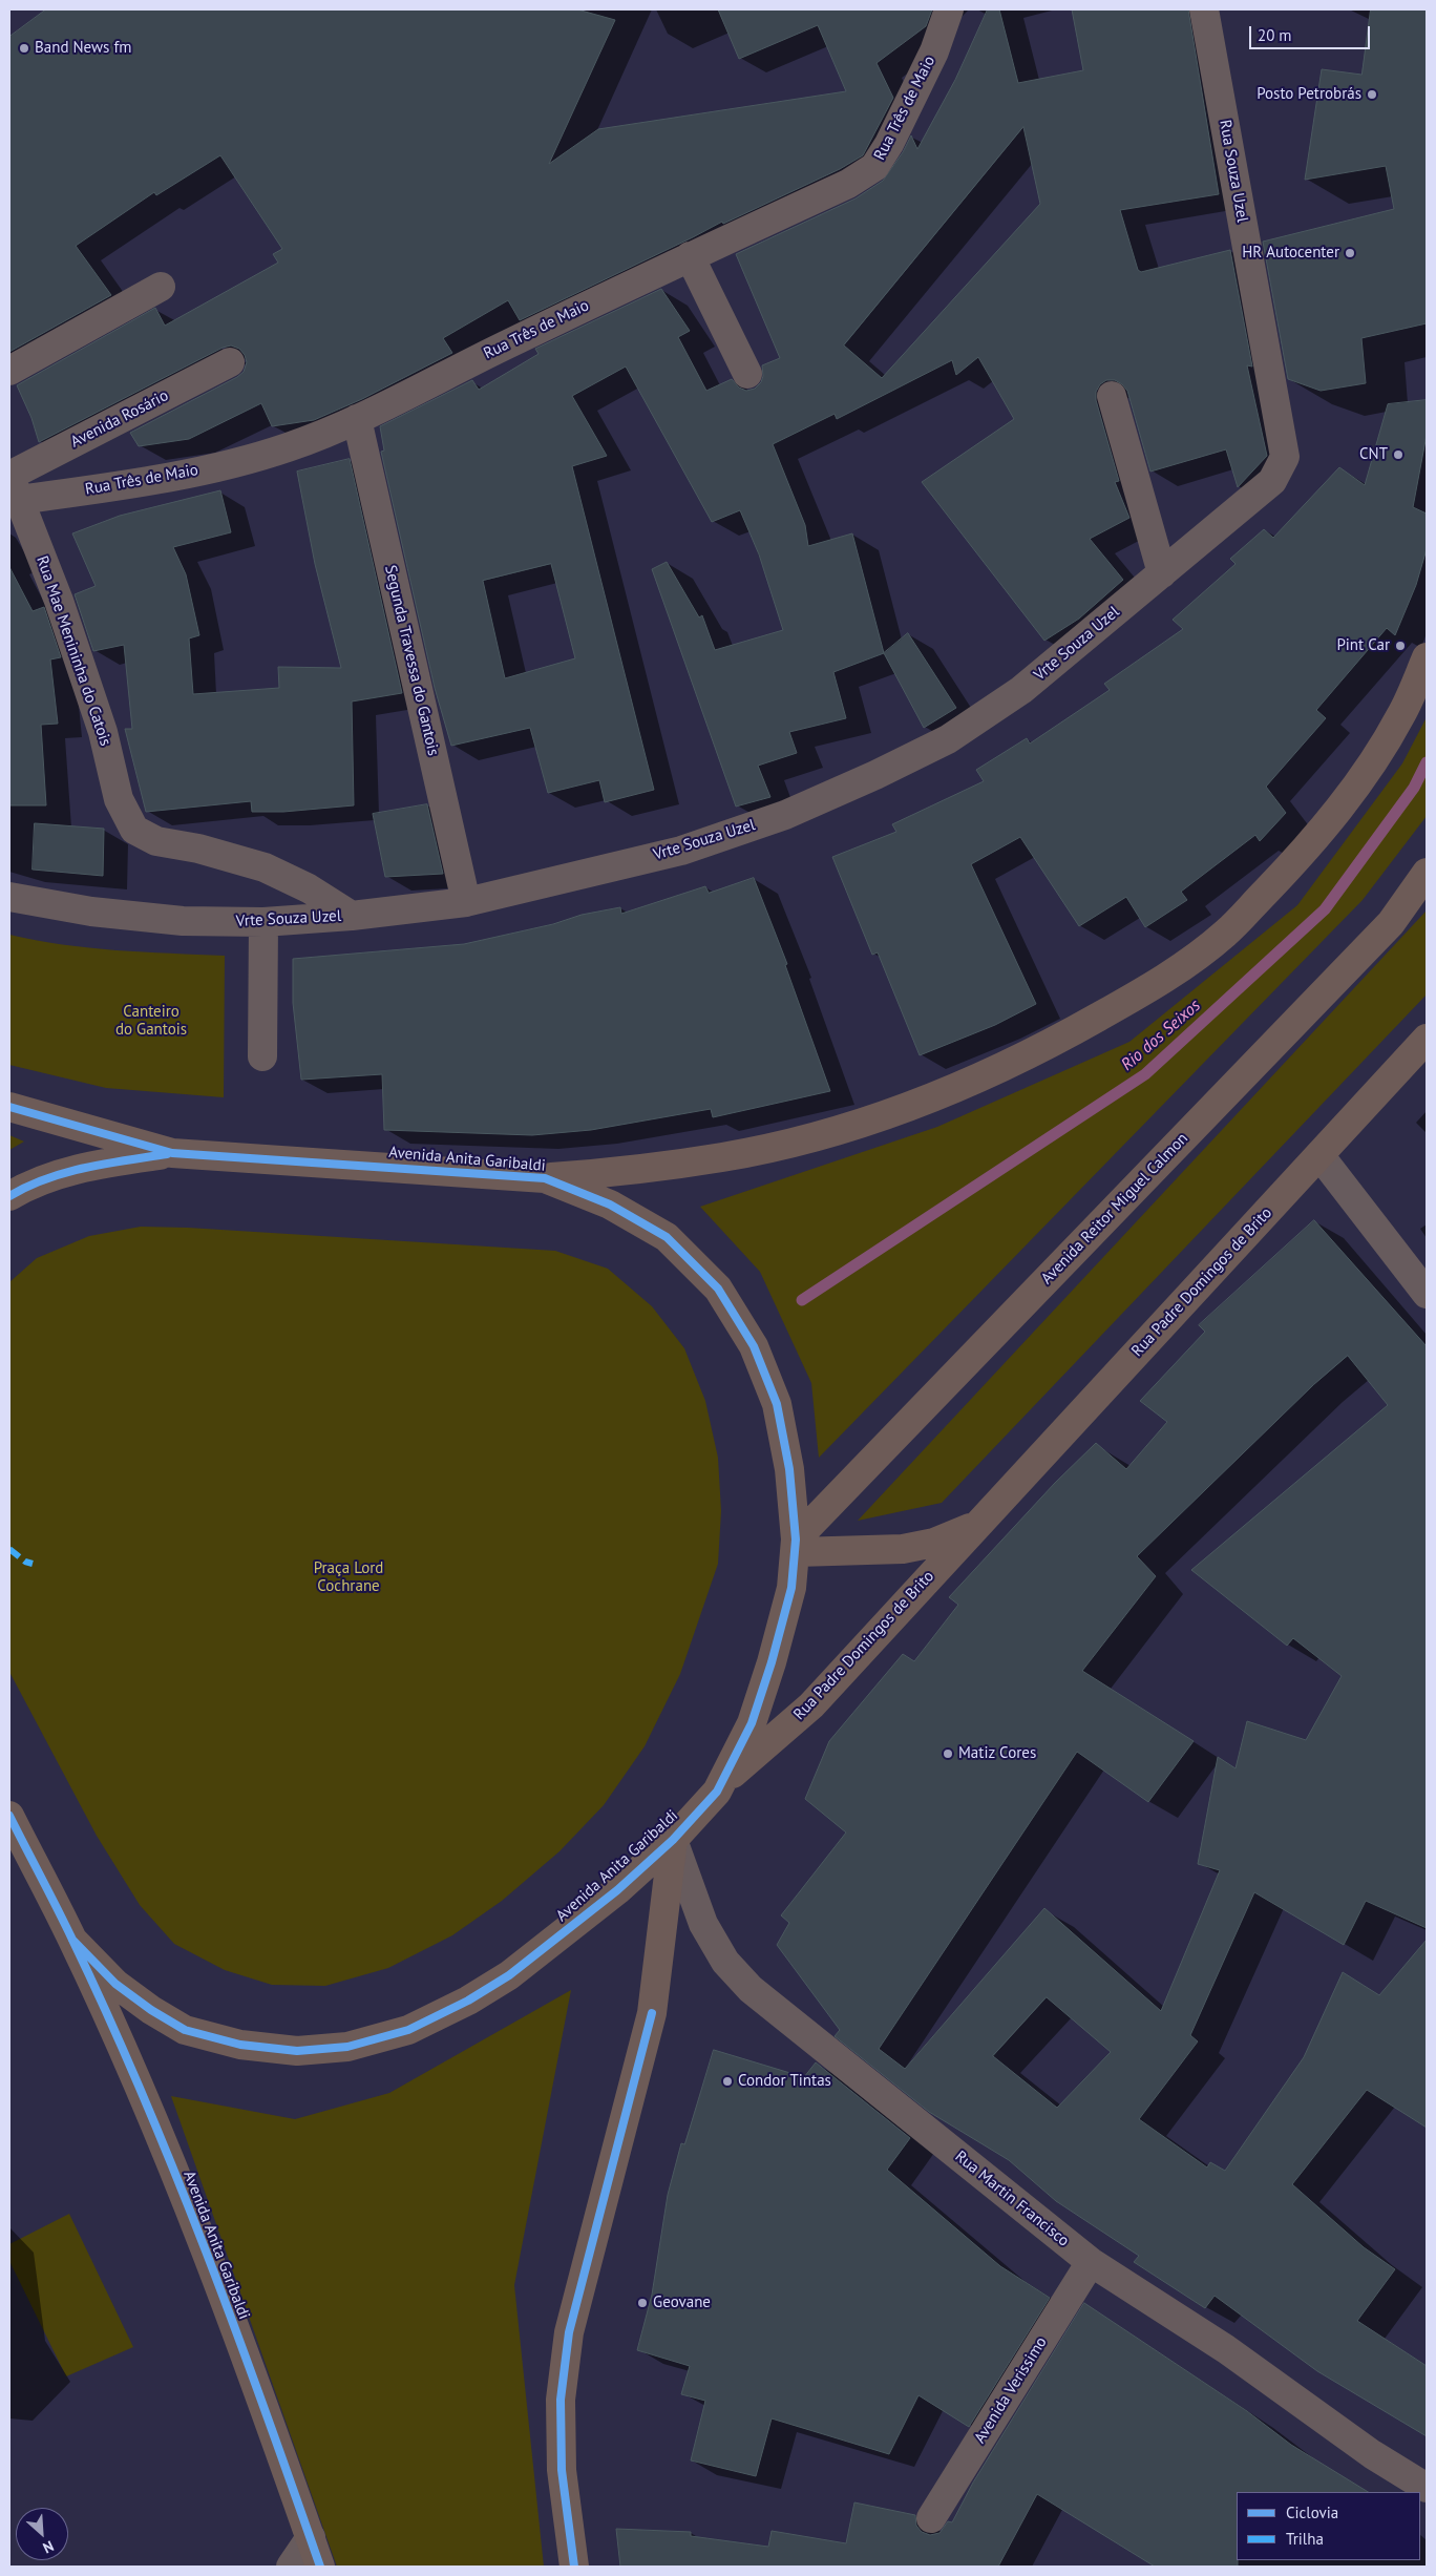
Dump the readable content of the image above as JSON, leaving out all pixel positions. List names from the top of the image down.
{
  "streets": {
    "main road": ["Avenida Anita Garibaldi", "Avenida Reitor Miguel Calmon", "Rua Padre Domingos de Brito"],
    "street": [
      "Rua Três de Maio",
      "Rua Souza Uzel",
      "Avenida Rosário",
      "Vrte Souza Uzel",
      "Rua Mae Menininha do Catois",
      "Segunda Travessa do Gantois",
      "Rua Martin Francisco",
      "Avenida Verissimo"
    ]
  },
  "crossings": [
    ["Rua Três de Maio", "Avenida Rosário"],
    ["Rua Três de Maio", "Rua Mae Menininha do Catois"],
    ["Rua Três de Maio", "Segunda Travessa do Gantois"],
    ["Rua Souza Uzel", "Vrte Souza Uzel"],
    ["Avenida Rosário", "Rua Mae Menininha do Catois"],
    ["Vrte Souza Uzel", "Rua Mae Menininha do Catois"],
    ["Vrte Souza Uzel", "Segunda Travessa do Gantois"],
    ["Avenida Anita Garibaldi", "Avenida Reitor Miguel Calmon"],
    ["Avenida Anita Garibaldi", "Rua Padre Domingos de Brito"],
    ["Avenida Anita Garibaldi", "Rua Martin Francisco"],
    ["Avenida Reitor Miguel Calmon", "Rua Padre Domingos de Brito"],
    ["Rua Martin Francisco", "Avenida Verissimo"]
  ],
  "water": ["Rio dos Seixos"],
  "parks": ["Canteiro do Gantois", "Praça Lord Cochrane"],
  "places": [
    "Band News fm",
    "Posto Petrobrás",
    "HR Autocenter",
    "CNT",
    "Pint Car",
    "Matiz Cores",
    "Condor Tintas",
    "Geovane"
  ],
  "legend": ["Ciclovia", "Trilha"],
  "scale_bar": "20 m",
  "north": "bottom right"
}
